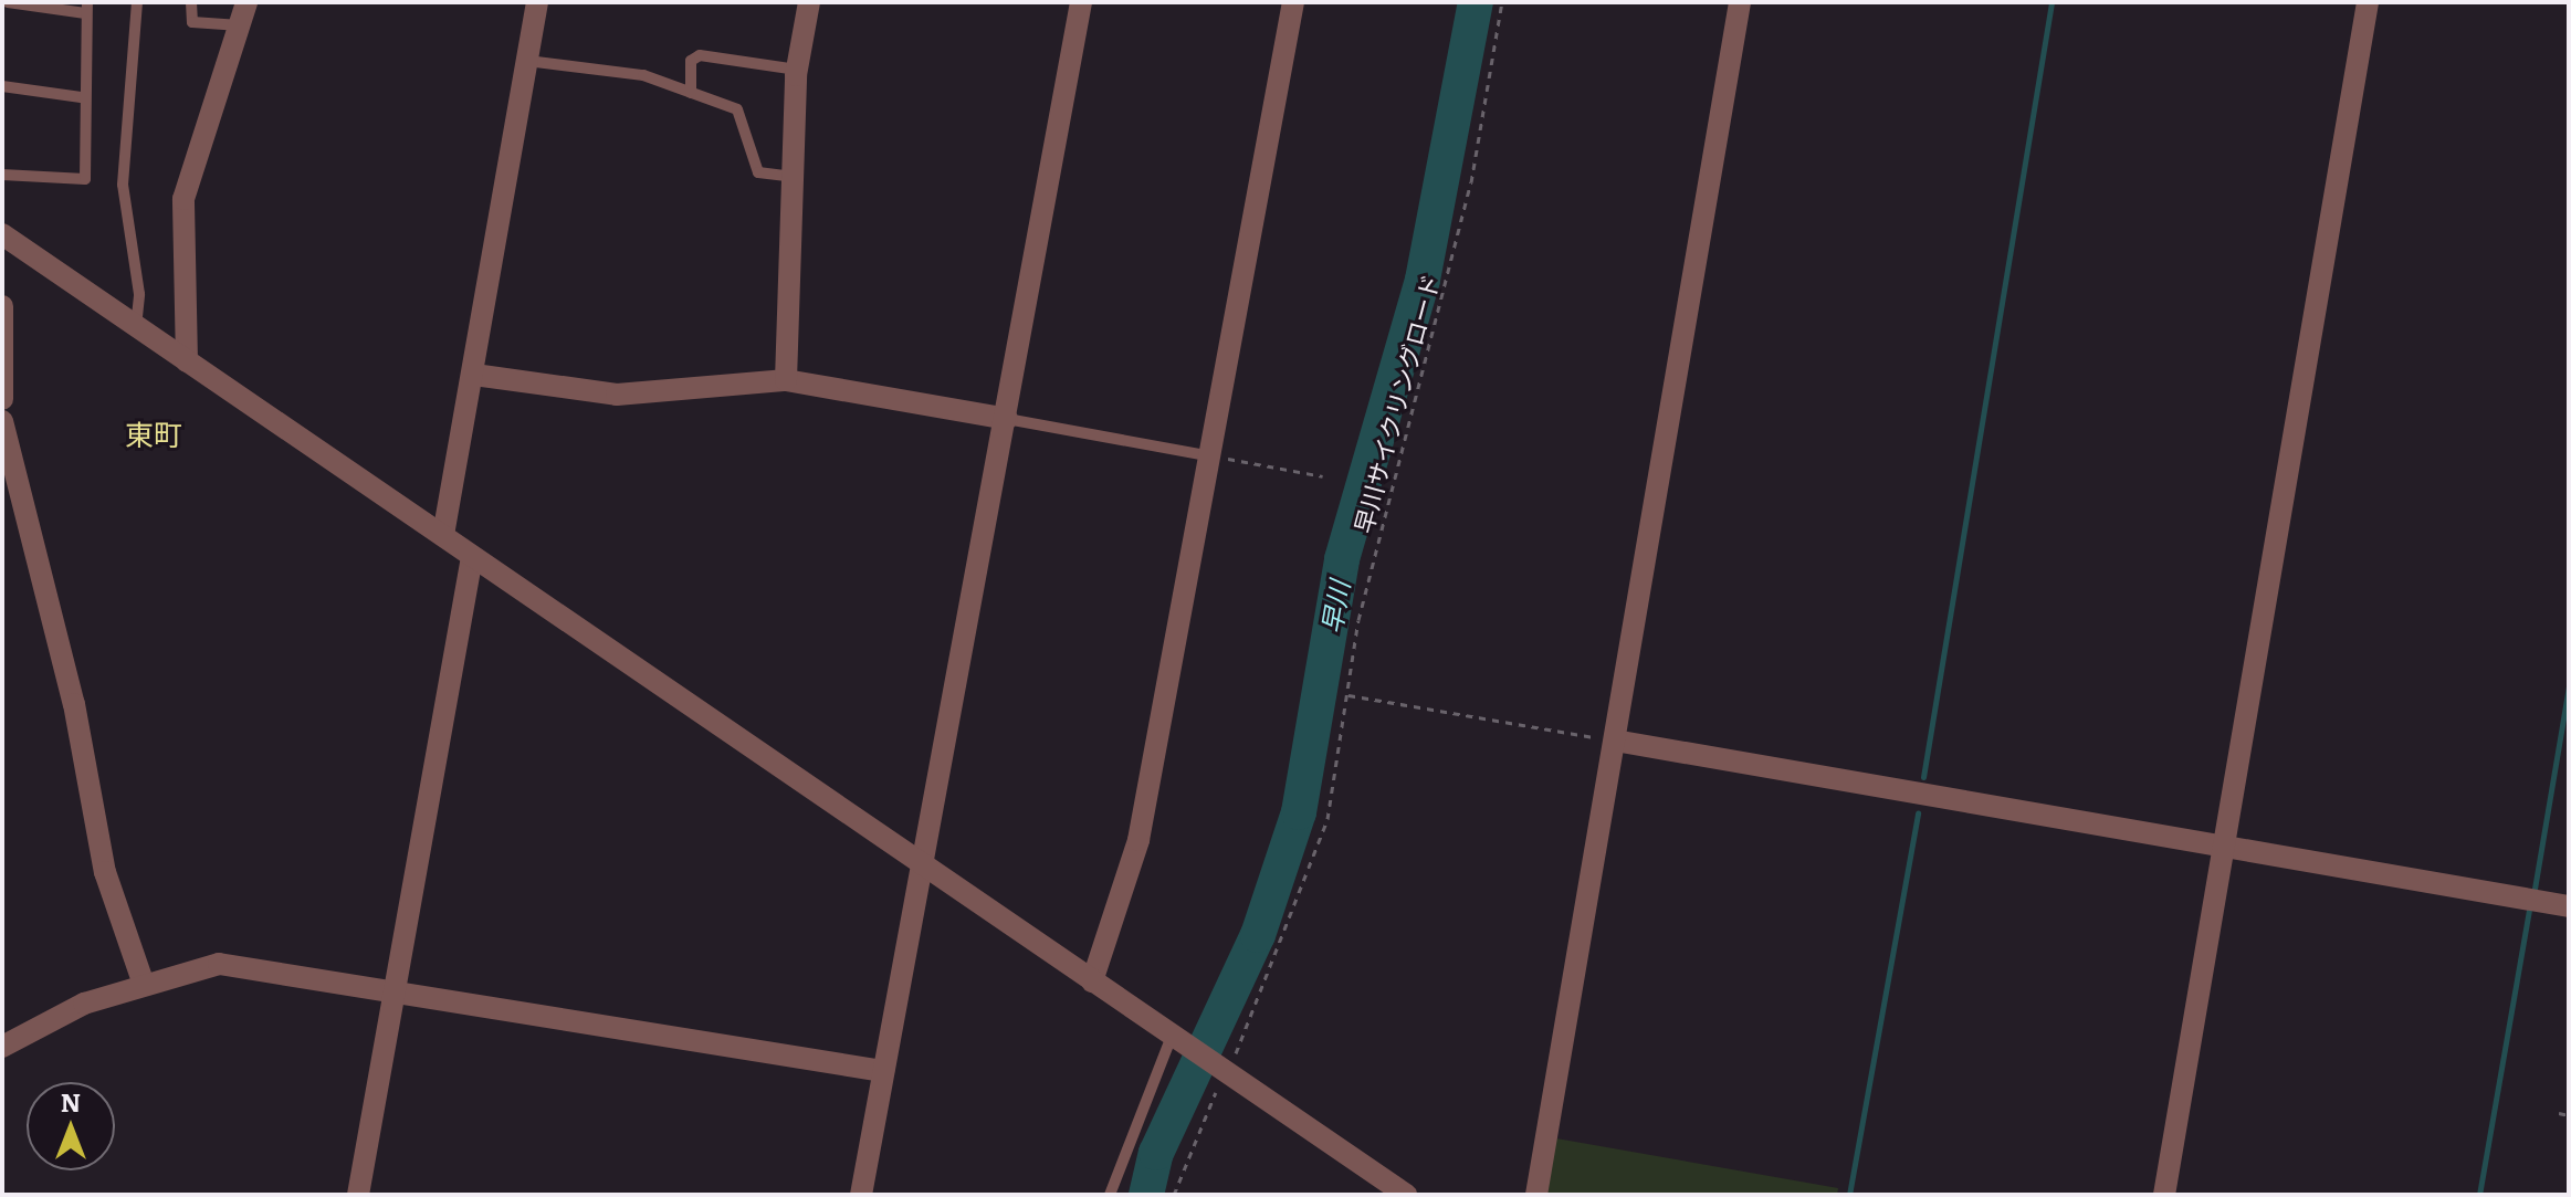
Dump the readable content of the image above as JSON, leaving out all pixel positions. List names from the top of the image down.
{
  "streets": {
    "path": ["早川サイクリングロード"]
  },
  "districts": ["東町"],
  "water": ["早川"],
  "north": "top"
}
